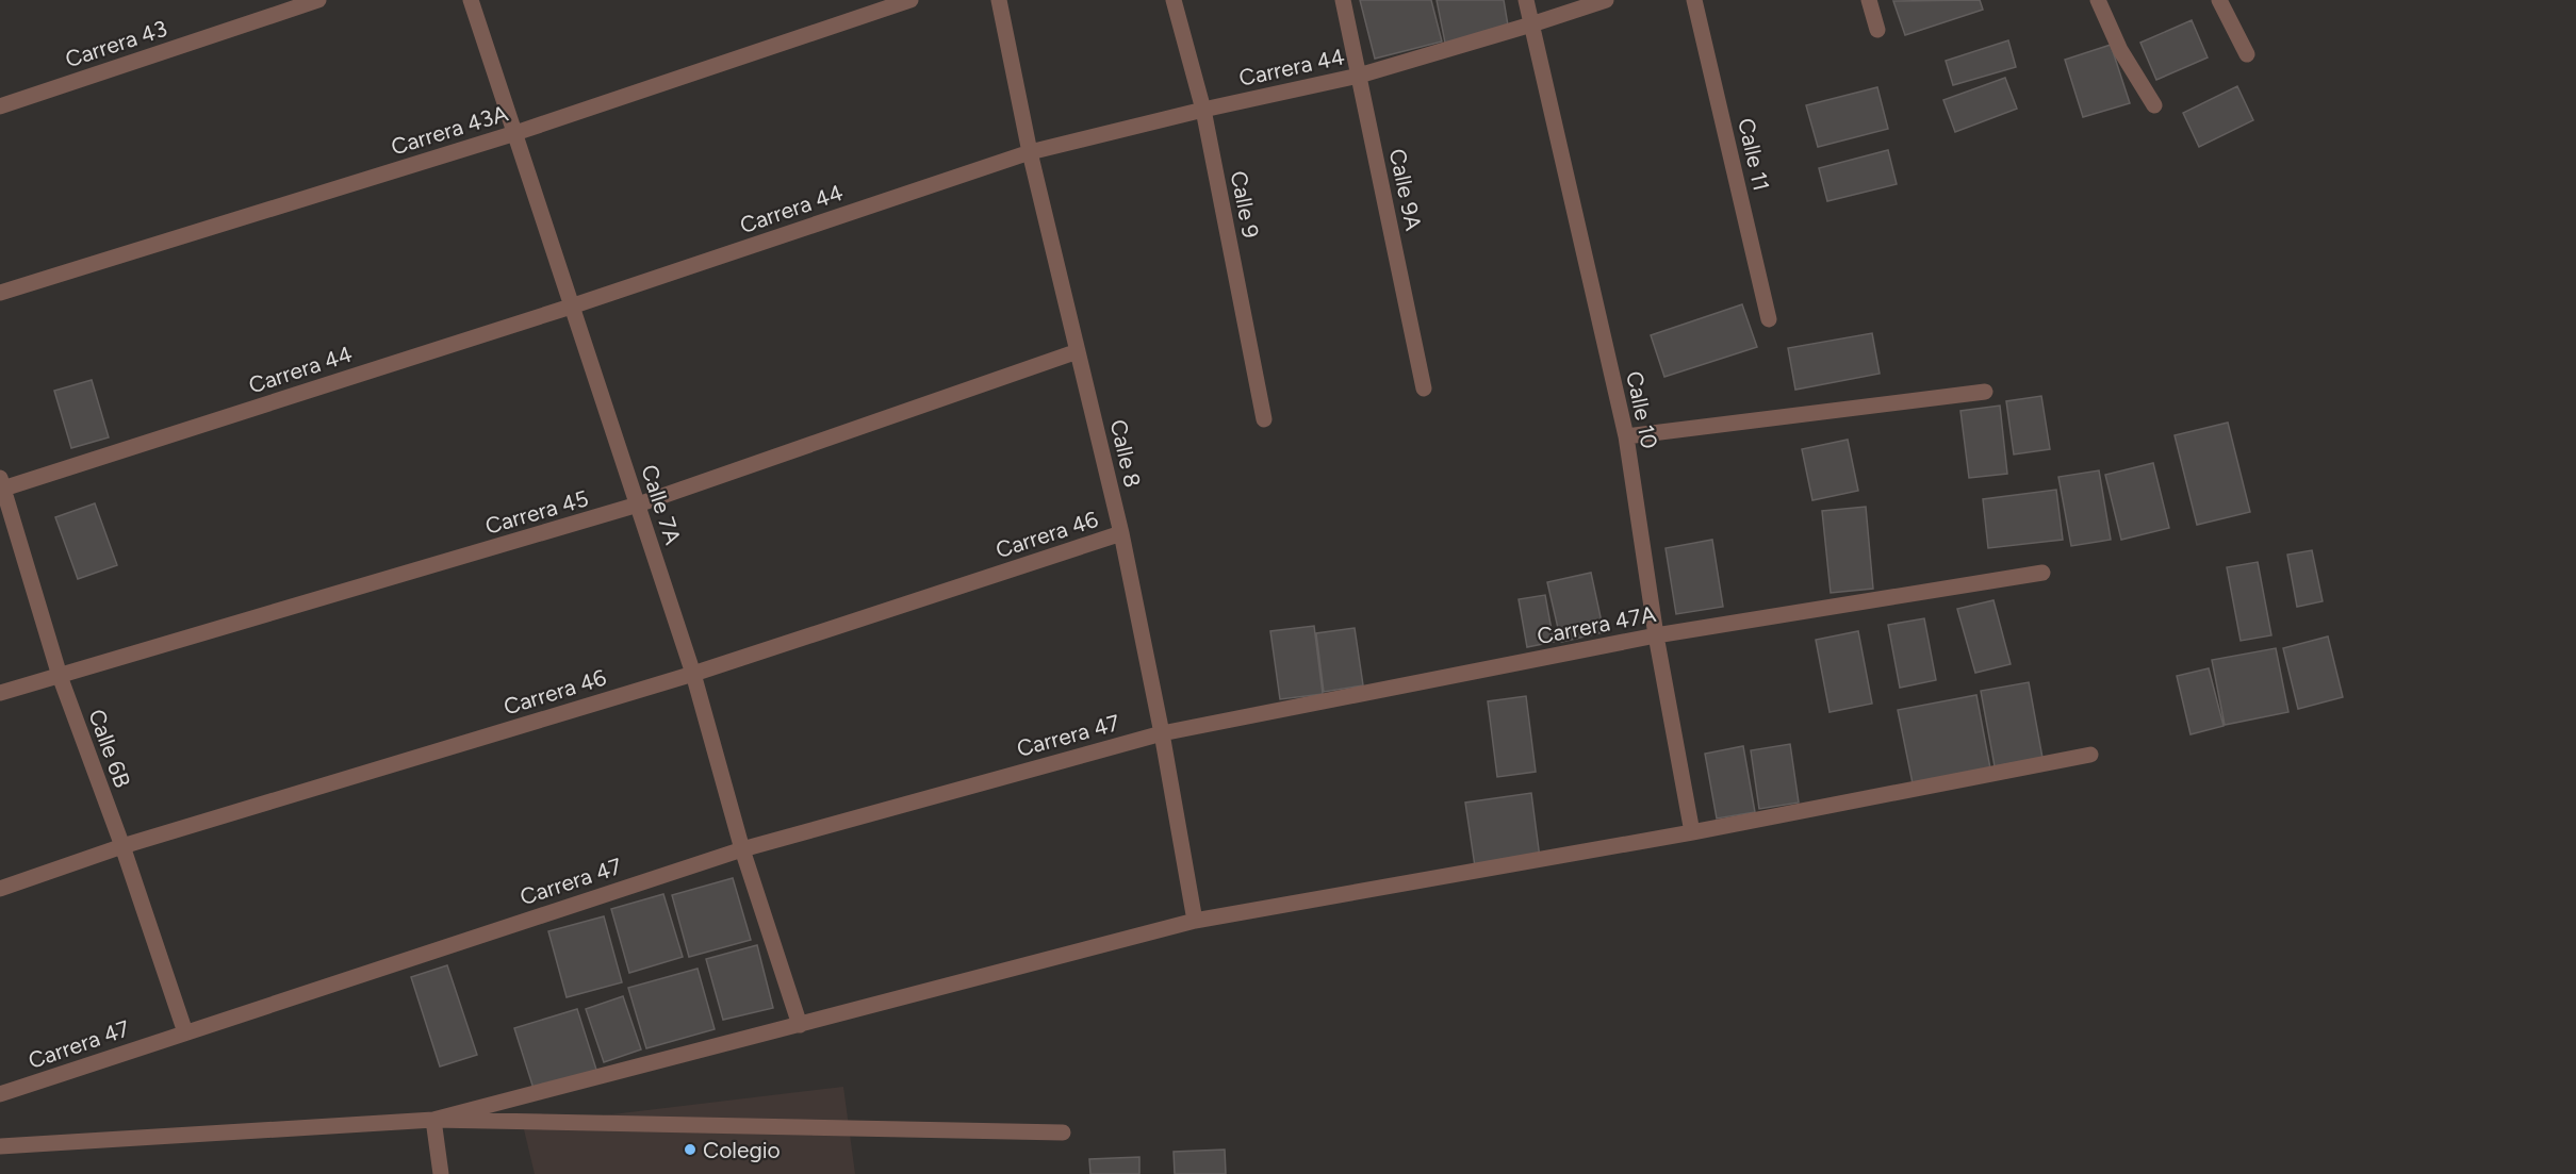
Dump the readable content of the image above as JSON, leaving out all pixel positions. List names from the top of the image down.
{
  "streets": {
    "street": [
      "Carrera 43",
      "Carrera 44",
      "Carrera 43A",
      "Calle 11",
      "Calle 9A",
      "Calle 9",
      "Calle 10",
      "Calle 8",
      "Calle 7A",
      "Carrera 45",
      "Carrera 46",
      "Carrera 47A",
      "Carrera 47",
      "Calle 6B"
    ]
  },
  "crossings": [
    ["Carrera 44", "Calle 9A"],
    ["Carrera 44", "Calle 9"],
    ["Carrera 44", "Calle 10"],
    ["Carrera 44", "Calle 8"],
    ["Carrera 44", "Calle 7A"],
    ["Carrera 44", "Calle 6B"],
    ["Carrera 43A", "Calle 7A"],
    ["Calle 10", "Carrera 47A"],
    ["Calle 8", "Carrera 45"],
    ["Calle 8", "Carrera 46"],
    ["Calle 8", "Carrera 47A"],
    ["Calle 8", "Carrera 47"],
    ["Calle 7A", "Carrera 45"],
    ["Calle 7A", "Carrera 46"],
    ["Calle 7A", "Carrera 47"],
    ["Carrera 45", "Calle 6B"],
    ["Carrera 46", "Calle 6B"],
    ["Carrera 47A", "Carrera 47"],
    ["Carrera 47", "Calle 6B"]
  ],
  "places": ["Colegio"]
}
